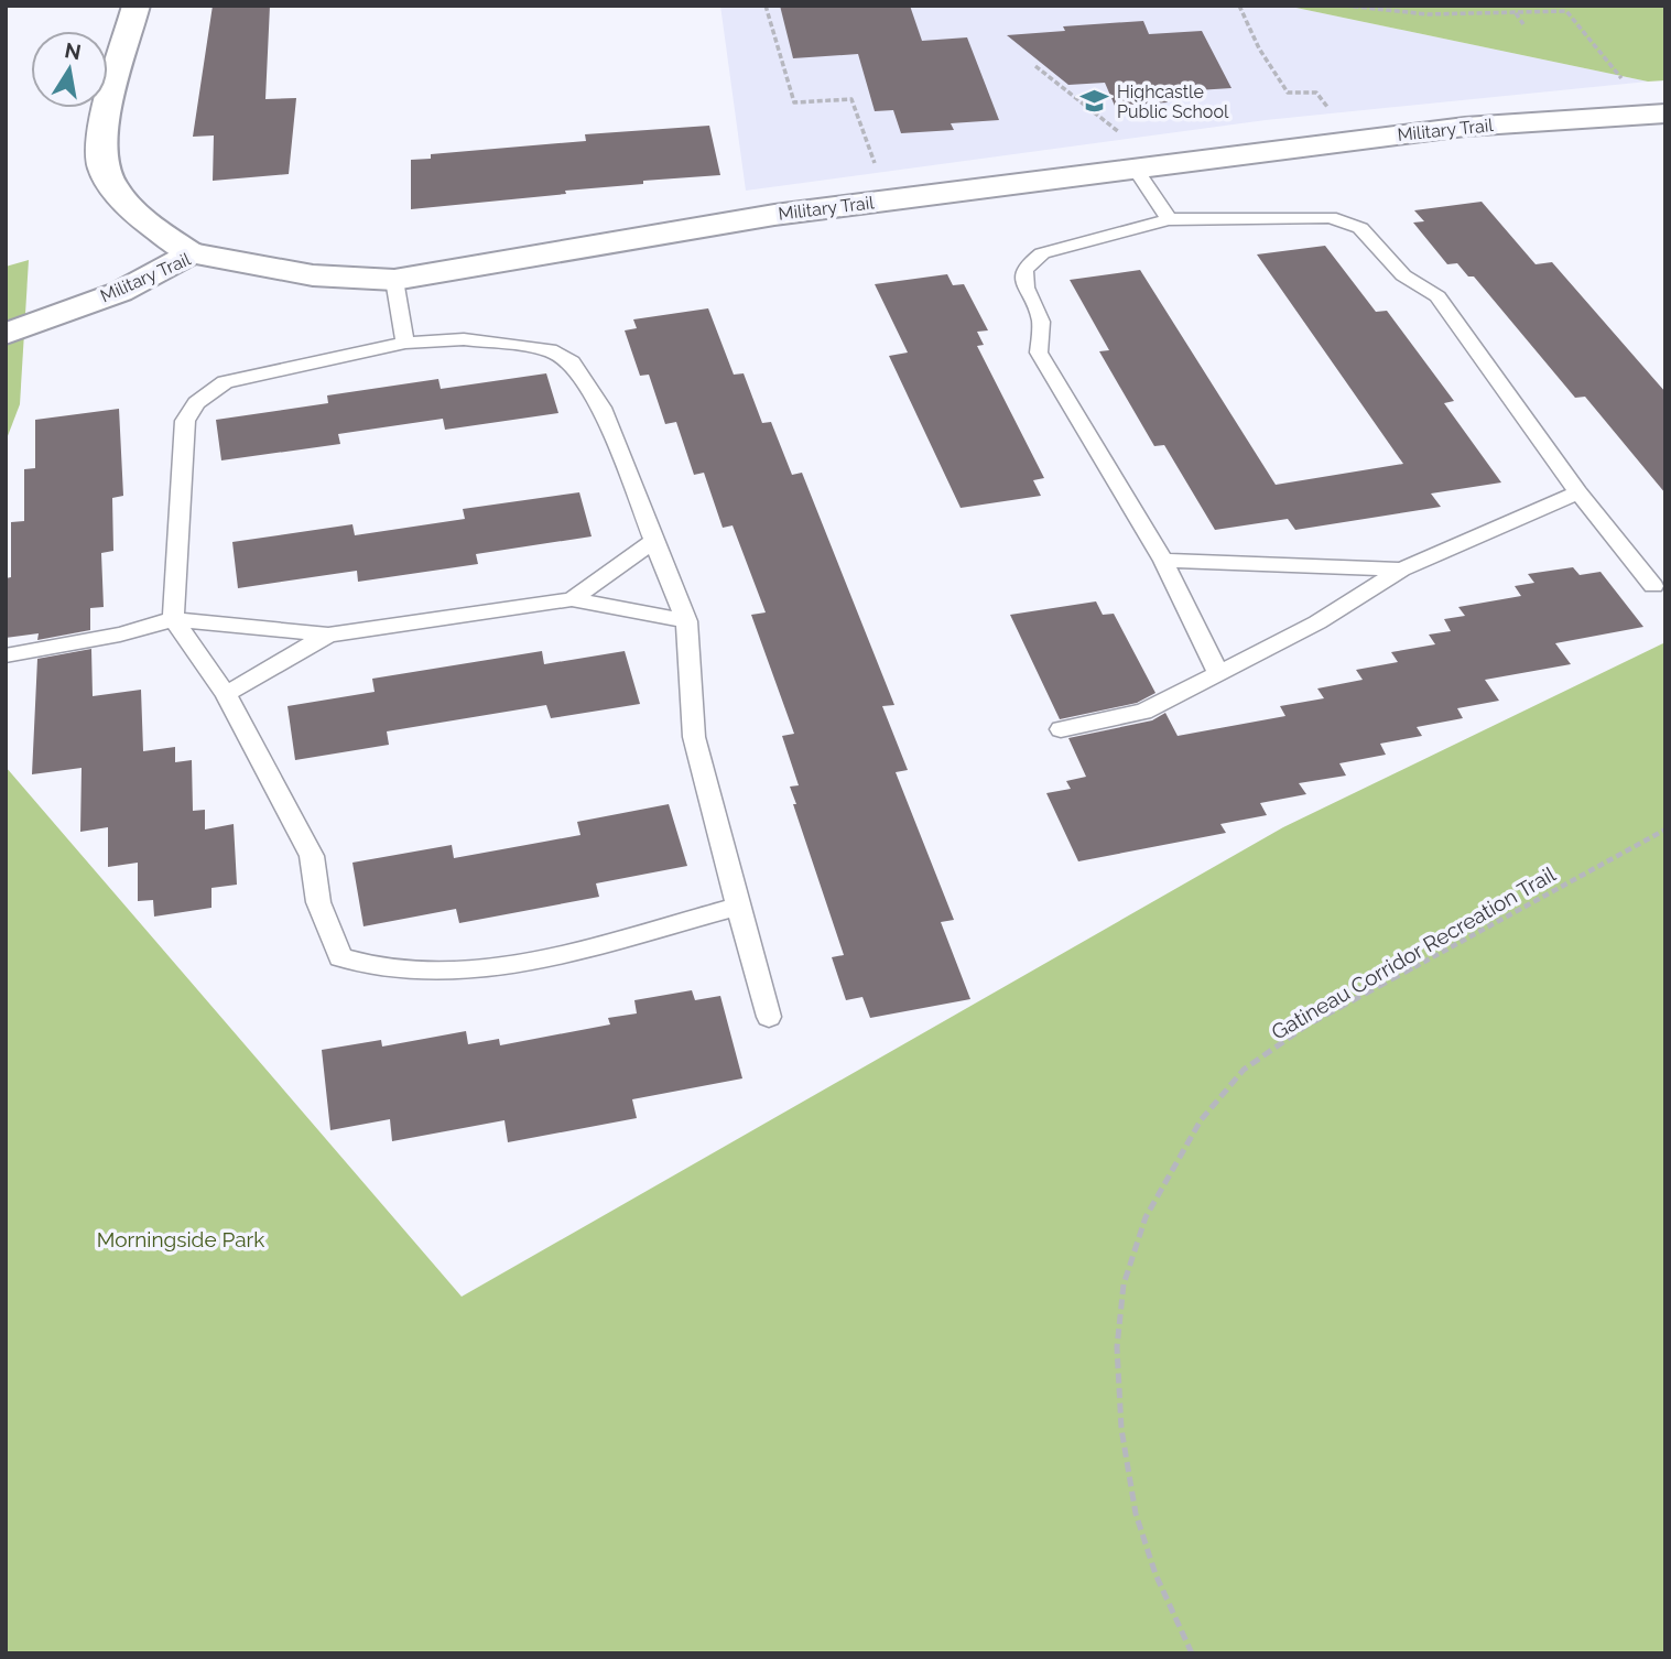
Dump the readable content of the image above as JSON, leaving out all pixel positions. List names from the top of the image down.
{
  "streets": {
    "street": ["Military Trail"],
    "path": ["Gatineau Corridor Recreation Trail"]
  },
  "parks": ["Morningside Park"],
  "places": {
    "school or university": ["Highcastle Public School"]
  },
  "north": "top"
}
